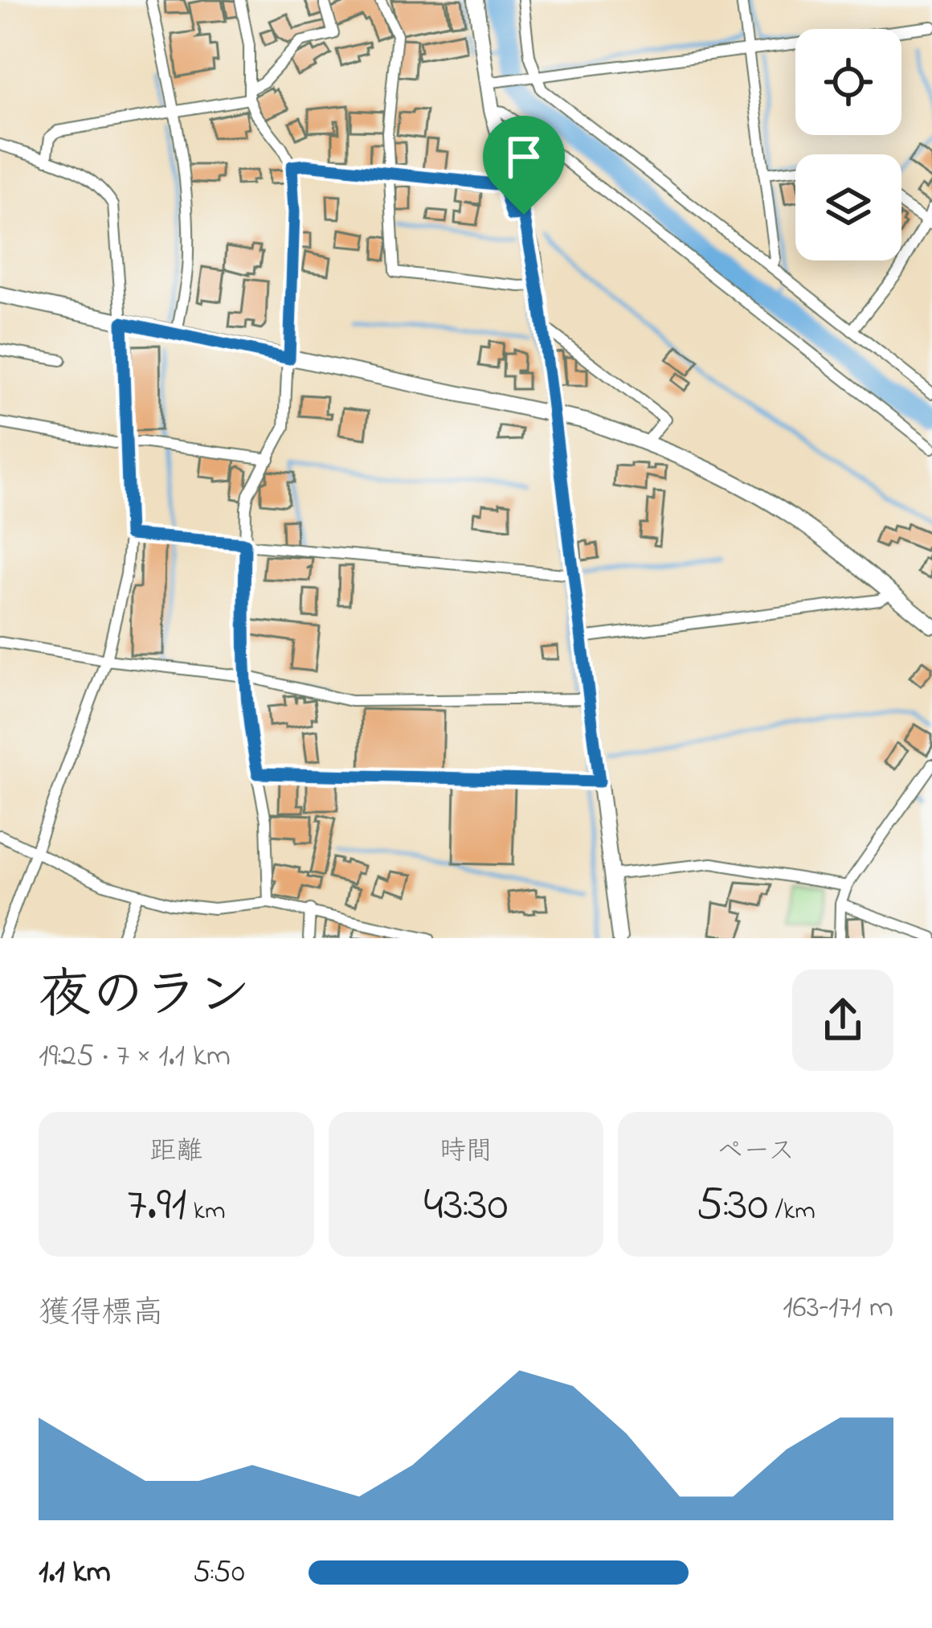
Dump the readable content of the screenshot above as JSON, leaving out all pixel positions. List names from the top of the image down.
{
  "page": {
    "heading": ["夜のラン", "19:25 · 7 × 1.1 km"],
    "stats": [
      ["距離", "7.91 km"],
      ["時間", "43:30"],
      ["ペース", "5:30 /km"]
    ],
    "chart": ["獲得標高", "163–171 m"],
    "list": [
      {
        "name": "1.1 km",
        "note": "5:50"
      }
    ]
  }
}
